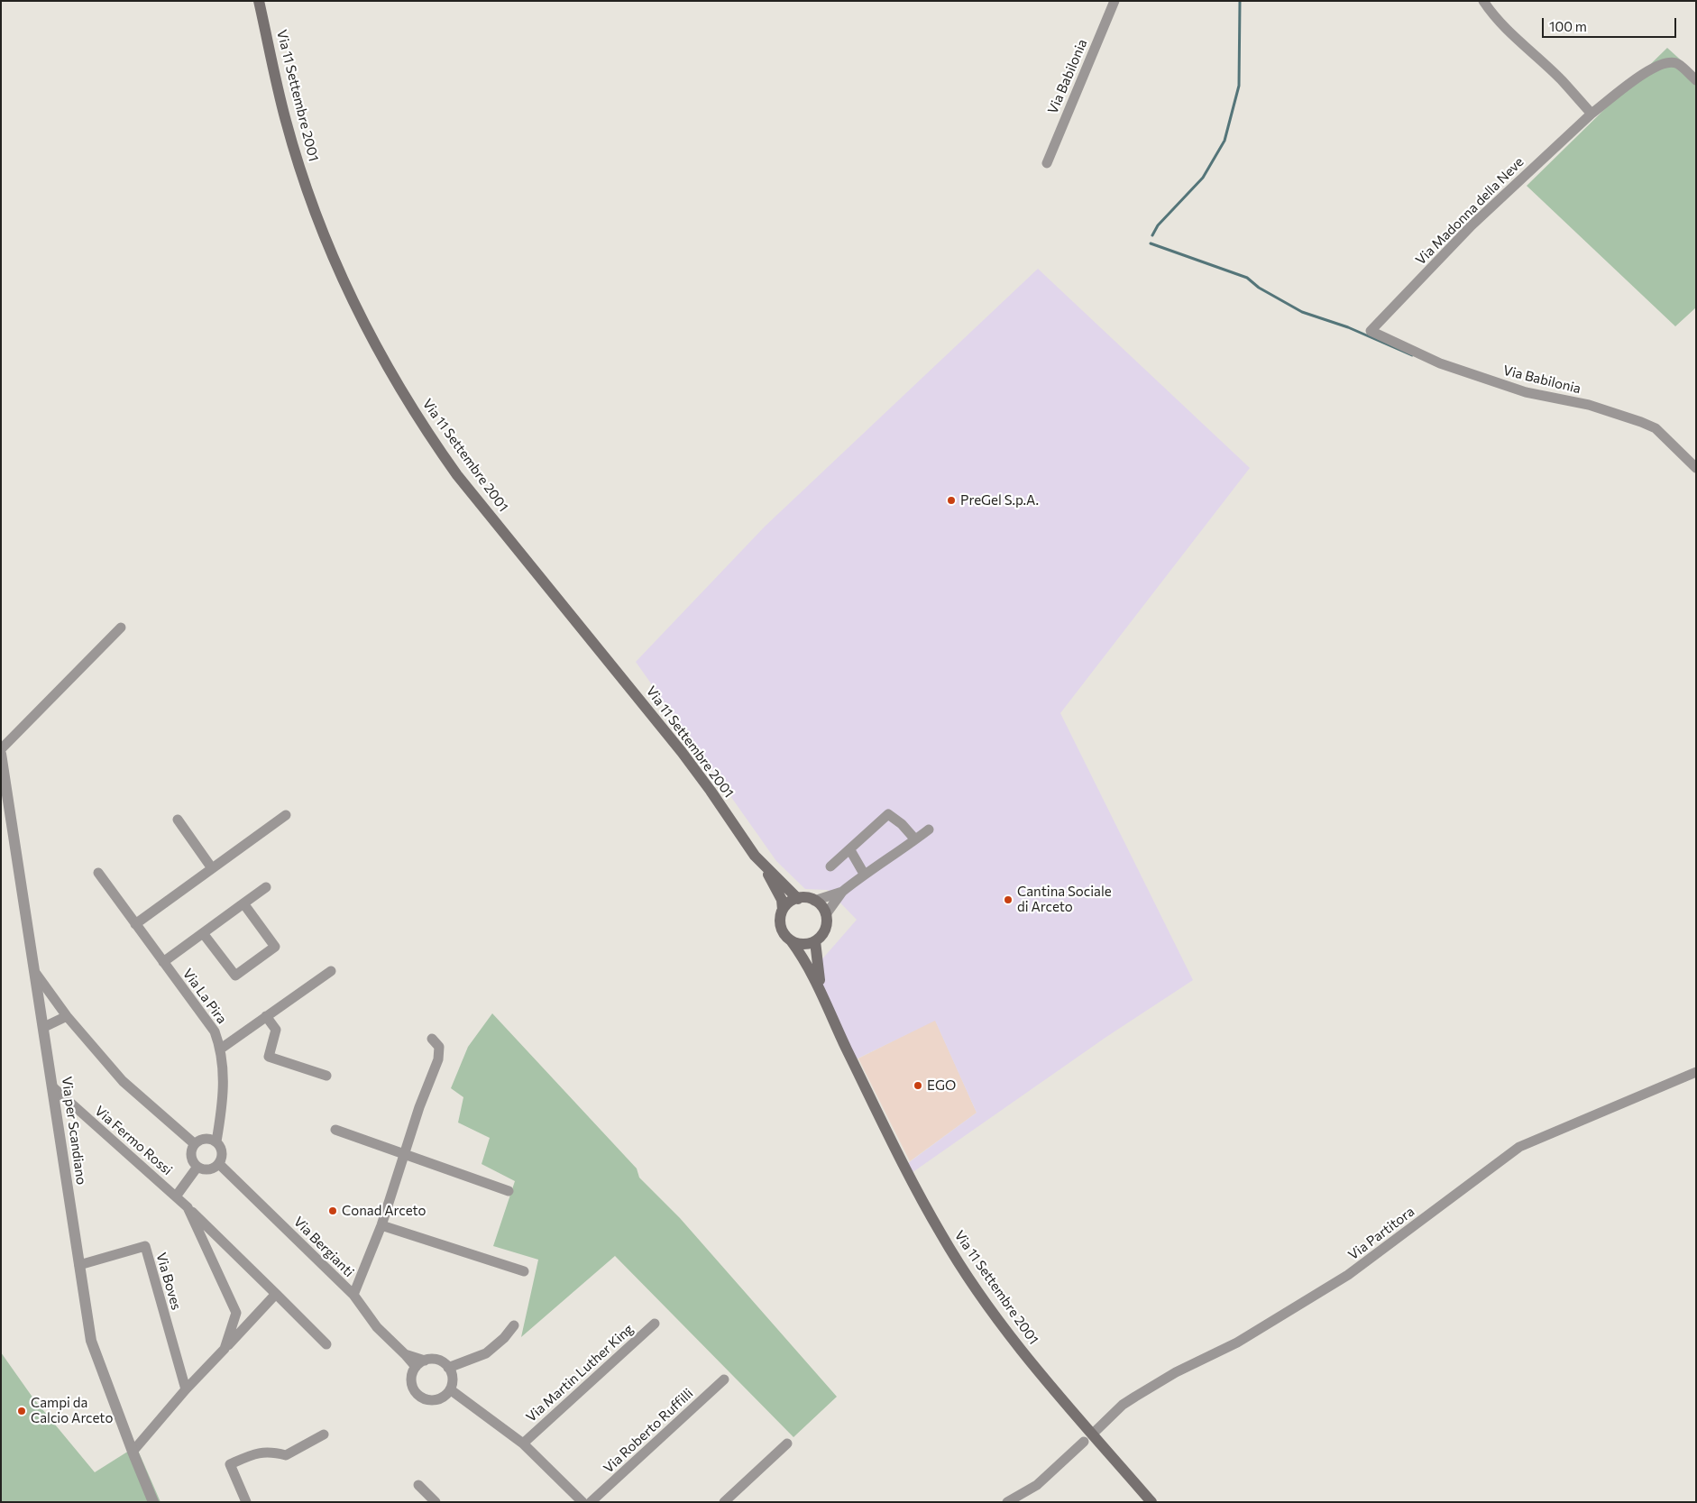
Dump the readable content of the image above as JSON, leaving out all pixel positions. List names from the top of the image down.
{
  "streets": {
    "main road": ["Via 11 Settembre 2001"],
    "street": [
      "Via Babilonia",
      "Via Madonna della Neve",
      "Via La Pira",
      "Via per Scandiano",
      "Via Fermo Rossi",
      "Via Partitora",
      "Via Bergianti",
      "Via Boves",
      "Via Martin Luther King",
      "Via Roberto Ruffilli"
    ]
  },
  "crossings": [
    ["Via Babilonia", "Via Madonna della Neve"],
    ["Via 11 Settembre 2001", "Via Partitora"],
    ["Via La Pira", "Via Fermo Rossi"],
    ["Via La Pira", "Via Bergianti"],
    ["Via per Scandiano", "Via Fermo Rossi"],
    ["Via per Scandiano", "Via Boves"],
    ["Via Fermo Rossi", "Via Bergianti"],
    ["Via Fermo Rossi", "Via Boves"]
  ],
  "places": [
    "PreGel S.p.A.",
    "Cantina Sociale di Arceto",
    "EGO",
    "Conad Arceto",
    "Campi da Calcio Arceto"
  ],
  "scale_bar": "100 m"
}
